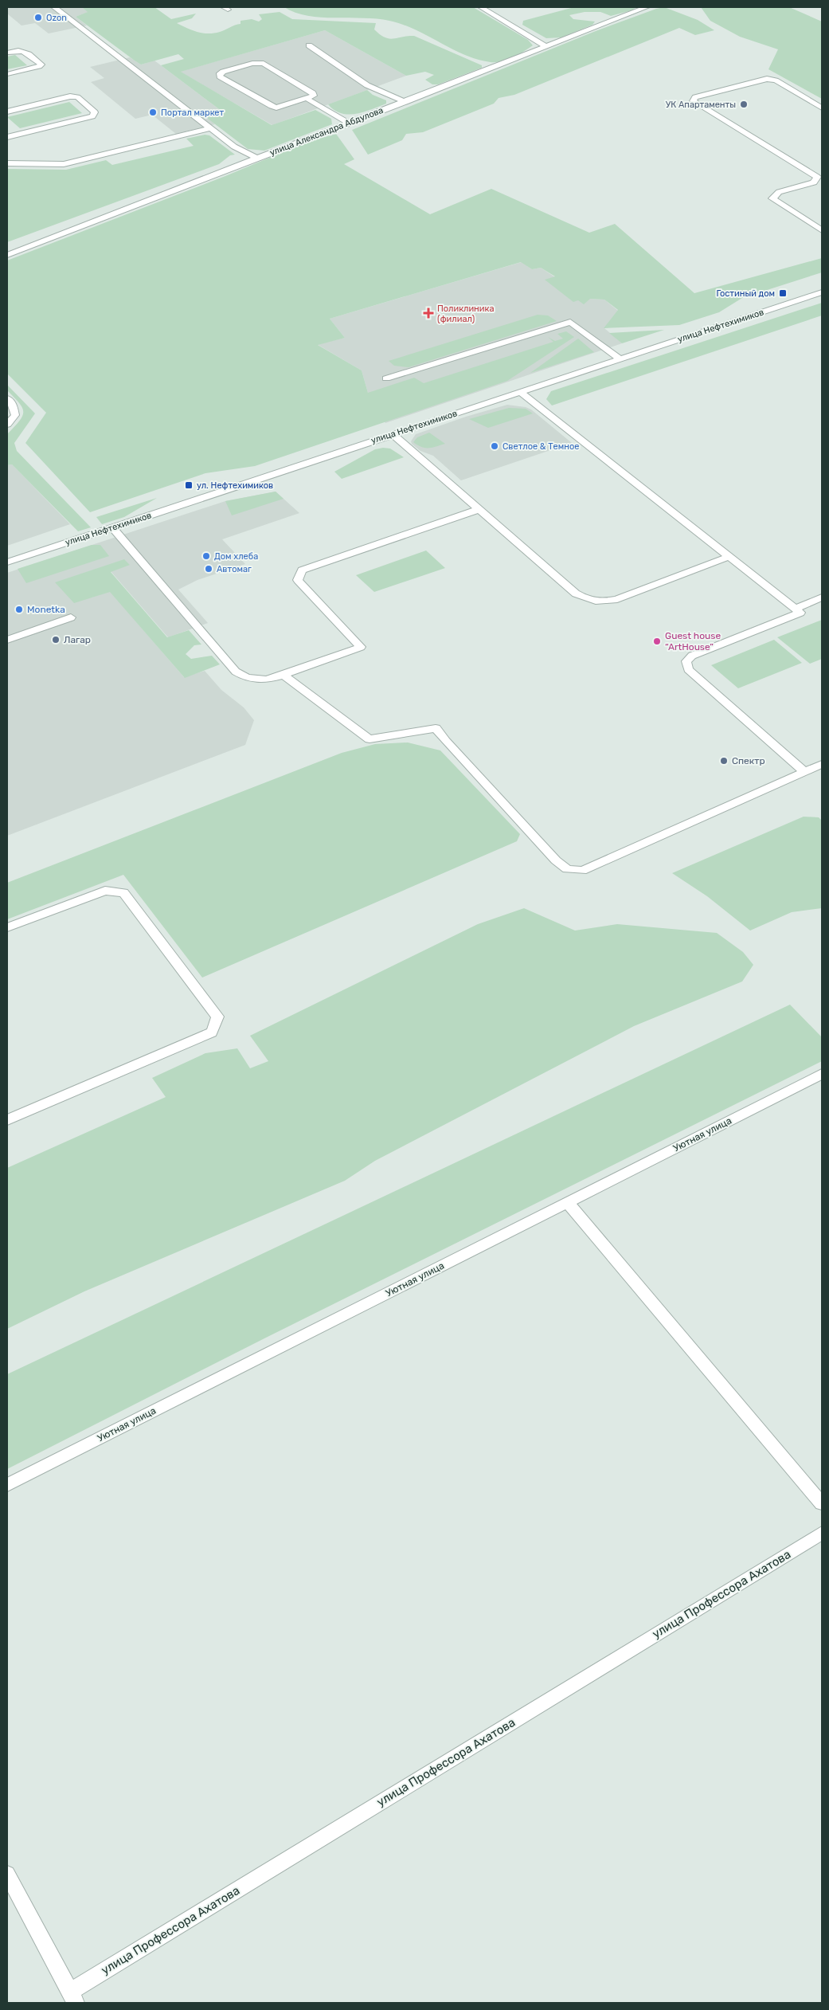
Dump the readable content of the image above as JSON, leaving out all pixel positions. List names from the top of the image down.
{
  "streets": {
    "street": [
      "улица Александра Абдулова",
      "улица Нефтехимиков",
      "Уютная улица",
      "улица Профессора Ахатова"
    ]
  },
  "places": {
    "other": [
      "Ozon",
      "УК Апартаменты",
      "Портал маркет",
      "Светлое & Темное",
      "Дом хлеба",
      "Автомаг",
      "Monetka",
      "Лагар",
      "Guest house “ArtHouse”",
      "Спектр"
    ],
    "transit": ["Гостиный дом", "ул. Нефтехимиков"],
    "health": ["Поликлиника (филиал)"]
  }
}
